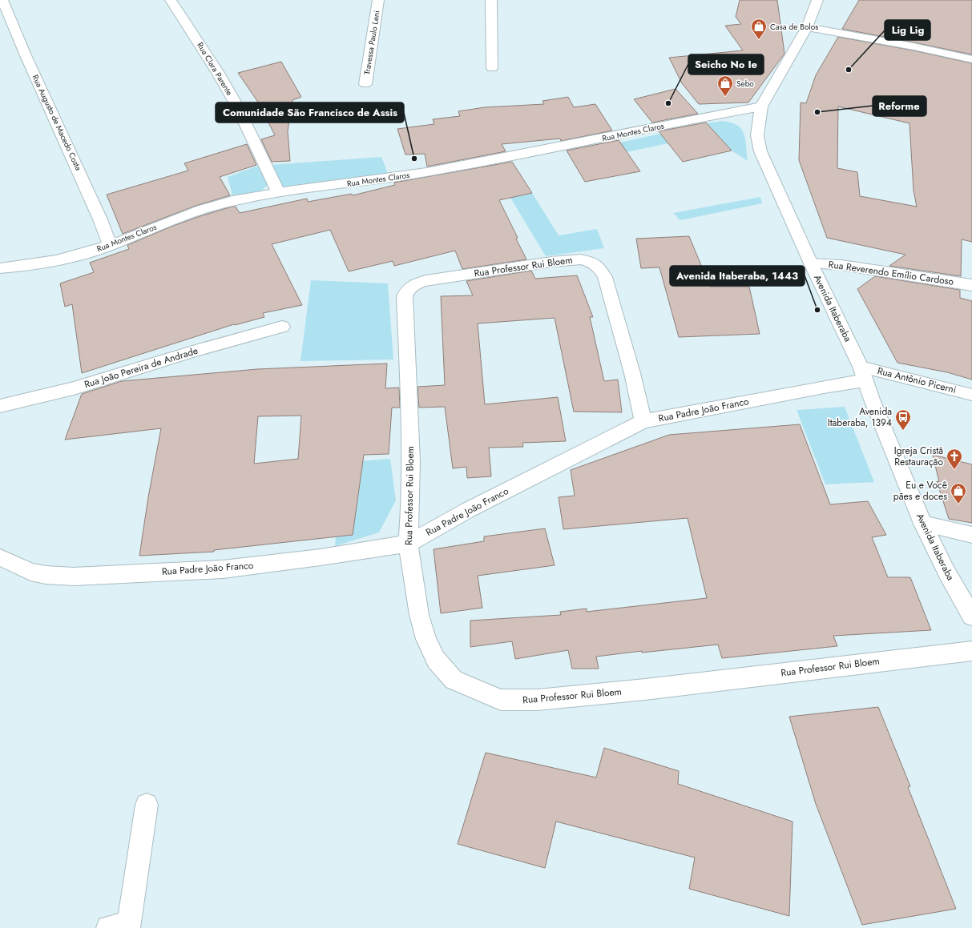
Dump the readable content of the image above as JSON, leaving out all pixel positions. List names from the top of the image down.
{
  "streets": {
    "street": [
      "Travessa Paulo Leni",
      "Rua Clara Parente",
      "Rua Augusto de Macedo Costa",
      "Rua Montes Claros",
      "Rua Professor Rui Bloem",
      "Rua Reverendo Emílio Cardoso",
      "Avenida Itaberaba",
      "Rua João Pereira de Andrade",
      "Rua Padre João Franco"
    ],
    "lane": ["Rua Antônio Picerni"]
  },
  "crossings": [
    ["Rua Clara Parente", "Rua Montes Claros"],
    ["Rua Augusto de Macedo Costa", "Rua Montes Claros"],
    ["Rua Montes Claros", "Avenida Itaberaba"],
    ["Rua Professor Rui Bloem", "Rua Padre João Franco"],
    ["Rua Reverendo Emílio Cardoso", "Avenida Itaberaba"],
    ["Avenida Itaberaba", "Rua Antônio Picerni"],
    ["Avenida Itaberaba", "Rua Padre João Franco"],
    ["Rua Antônio Picerni", "Rua Padre João Franco"]
  ],
  "places": {
    "shop": ["Casa de Bolos", "Sebo", "Eu e Você pães e doces"],
    "other": [
      "Lig Lig",
      "Seicho No Ie",
      "Reforme",
      "Comunidade São Francisco de Assis",
      "Avenida Itaberaba, 1443"
    ],
    "bus stop": ["Avenida Itaberaba, 1394"],
    "church": ["Igreja Cristã Restauração"]
  }
}
